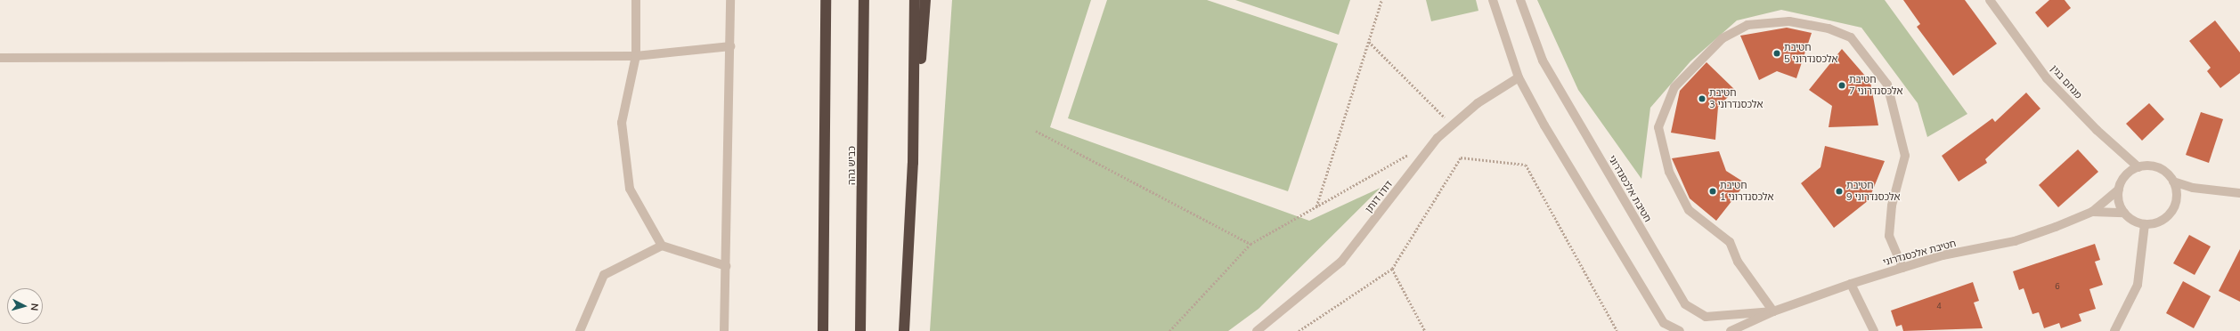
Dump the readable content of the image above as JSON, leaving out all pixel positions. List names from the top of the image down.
{
  "streets": {
    "highway": ["כביש גהה"],
    "street": ["מנחם בגין", "חטיבת אלכסנדרוני", "דודו דותן"]
  },
  "crossings": [
    ["מנחם בגין", "חטיבת אלכסנדרוני"]
  ],
  "places": [
    "חטיבת אלכסנדרוני 5",
    "חטיבת אלכסנדרוני 7",
    "חטיבת אלכסנדרוני 3",
    "חטיבת אלכסנדרוני 1",
    "חטיבת אלכסנדרוני 9"
  ],
  "house_numbers": ["6", "4"],
  "north": "right"
}
